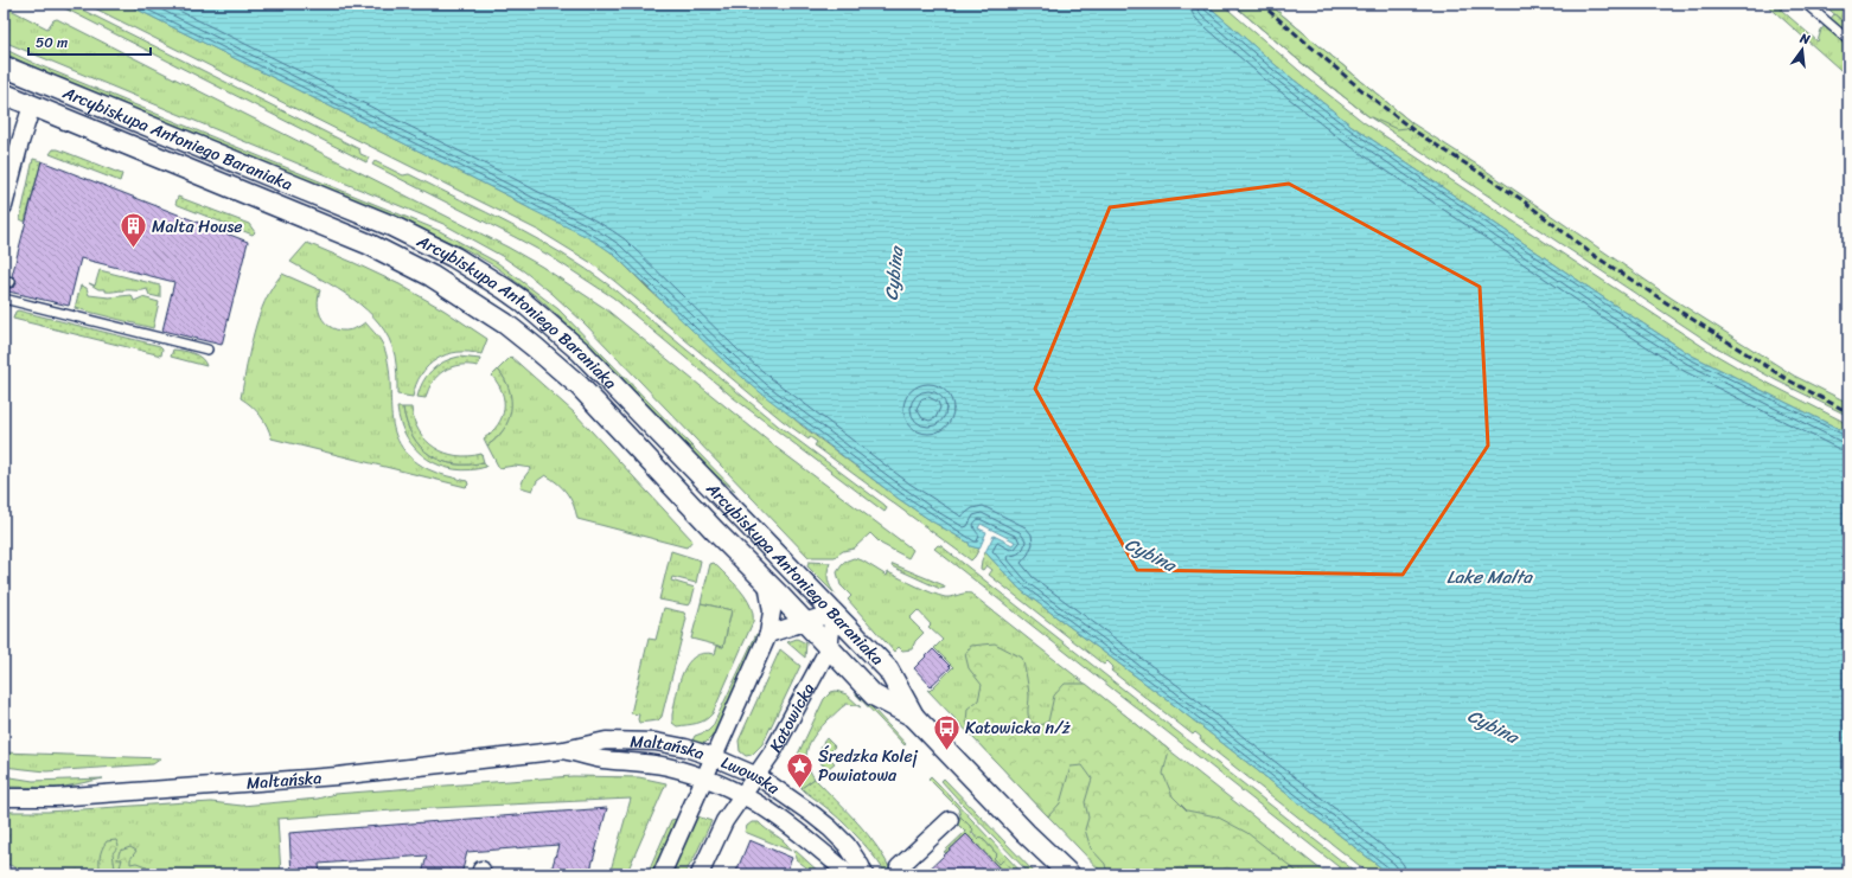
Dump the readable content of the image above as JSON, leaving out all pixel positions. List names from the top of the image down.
{
  "streets": {
    "street": [
      "Arcybiskupa Antoniego Baraniaka",
      "Katowicka",
      "Maltańska",
      "Lwowska"
    ]
  },
  "crossings": [
    ["Arcybiskupa Antoniego Baraniaka", "Katowicka"],
    ["Katowicka", "Lwowska"],
    ["Maltańska", "Lwowska"]
  ],
  "water": ["Cybina", "Lake Malta"],
  "places": {
    "building": ["Malta House"],
    "bus stop": ["Katowicka n/ż"],
    "place": ["Średzka Kolej Powiatowa"]
  },
  "scale_bar": "50 m",
  "north": "top"
}
